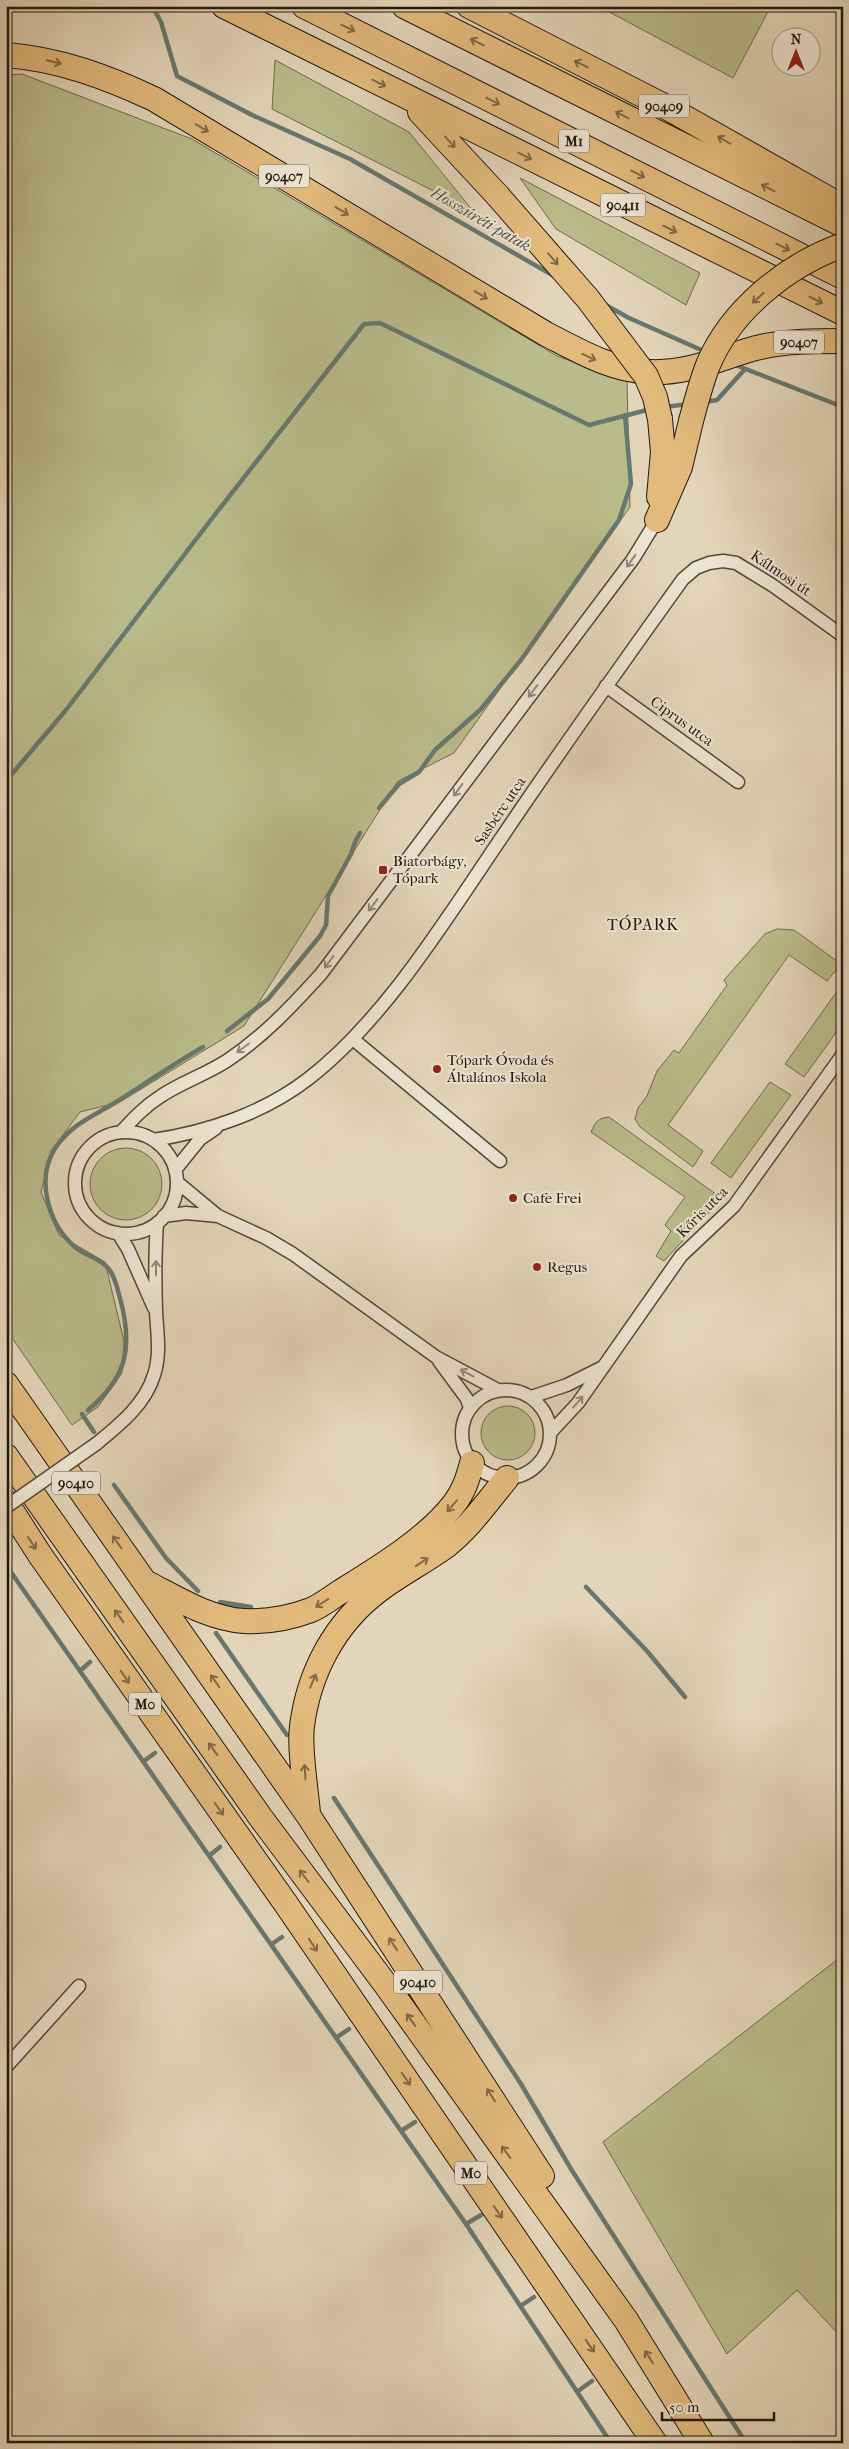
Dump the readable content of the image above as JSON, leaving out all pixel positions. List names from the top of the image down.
{
  "streets": {
    "highway": [
      "90409",
      "M1",
      "90407",
      "90411",
      "90410",
      "M0"
    ],
    "street": [
      "Kálmosi út",
      "Ciprus utca",
      "Sasbérc utca",
      "Kőris utca"
    ]
  },
  "crossings": [
    ["Kálmosi út", "Sasbérc utca"],
    ["Ciprus utca", "Sasbérc utca"],
    ["90410", "M0"]
  ],
  "districts": ["TÓPARK"],
  "water": ["Hosszúréti-patak"],
  "places": {
    "transit": ["Biatorbágy, Tópark"],
    "other": ["Tópark Óvoda és Általános Iskola", "Cafe Frei", "Regus"]
  },
  "scale_bar": "50 m",
  "north": "top"
}
